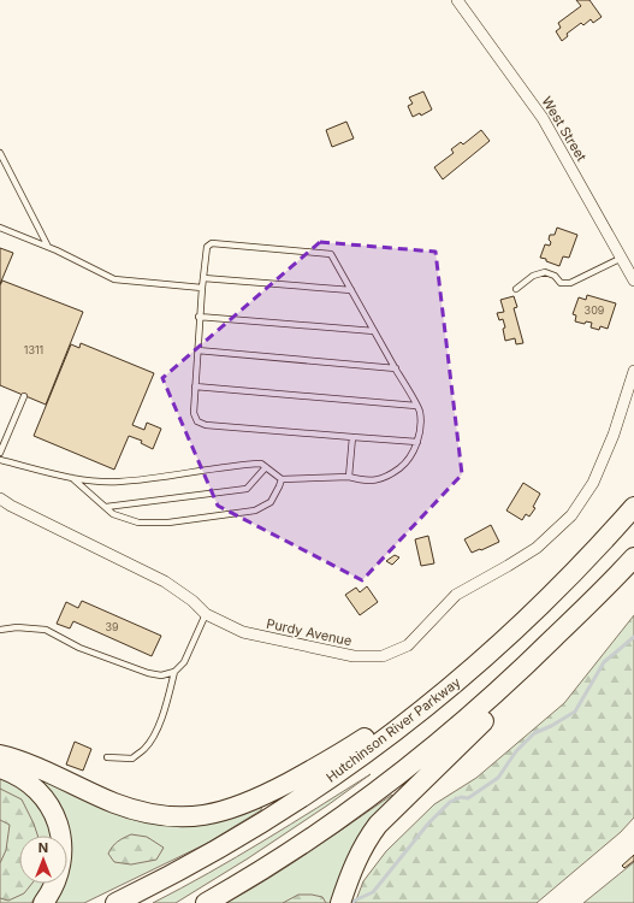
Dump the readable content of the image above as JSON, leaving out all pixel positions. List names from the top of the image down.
{
  "streets": {
    "highway": ["Hutchinson River Parkway"],
    "street": ["West Street", "Purdy Avenue"]
  },
  "house_numbers": ["309", "1311", "39"],
  "north": "top"
}
